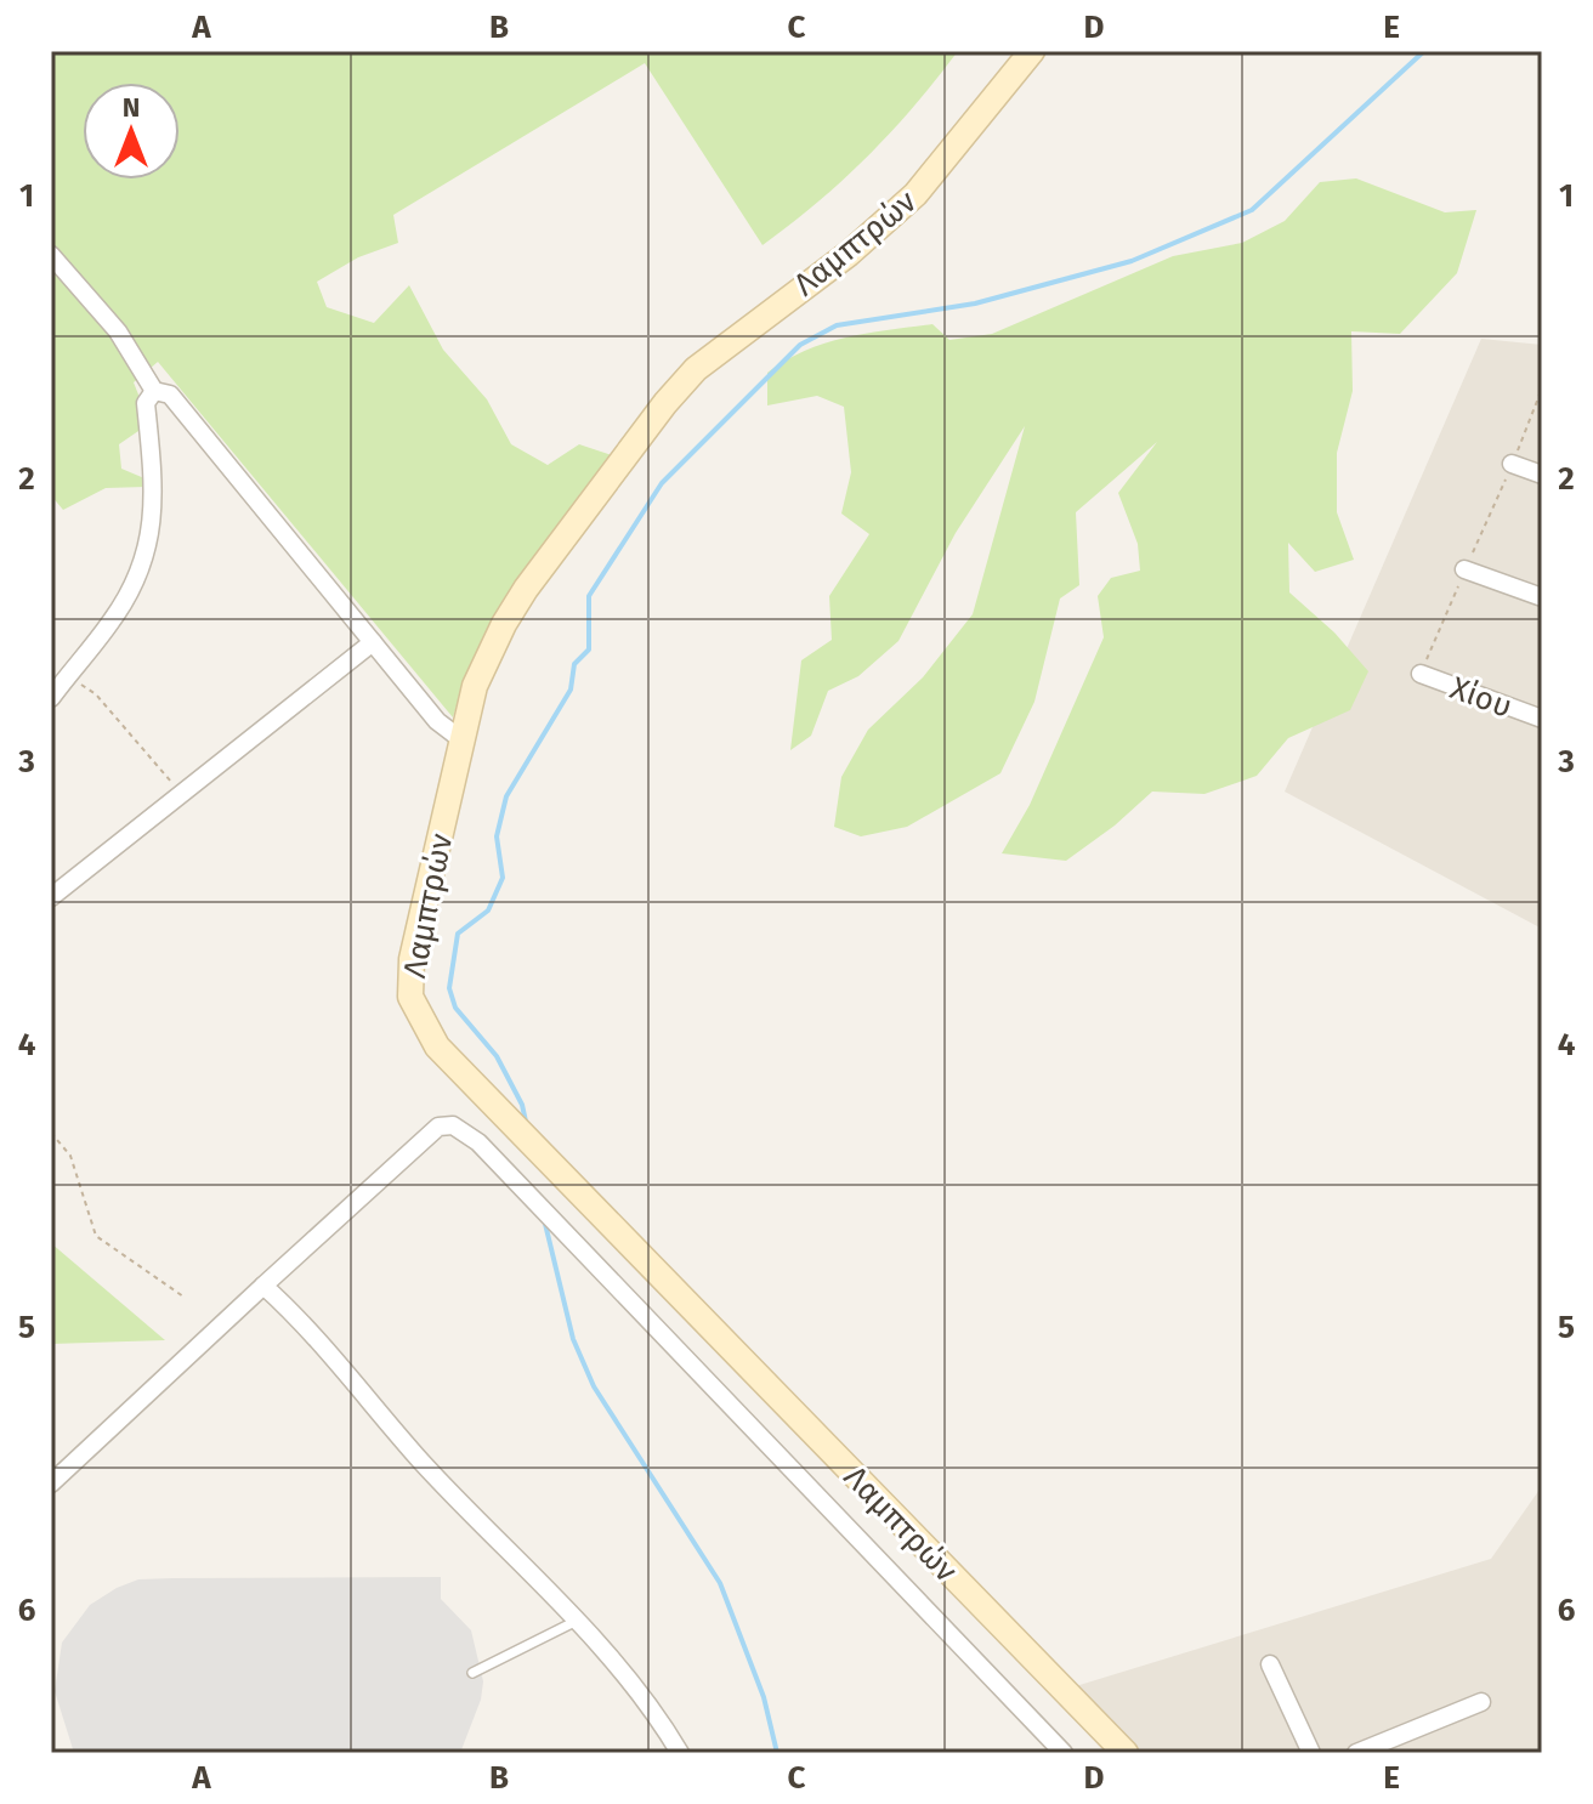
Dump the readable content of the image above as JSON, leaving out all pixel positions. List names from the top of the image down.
{
  "streets": {
    "street": ["Λαμπτρών", "Χίου"]
  },
  "north": "top",
  "grid": {
    "columns": [
      "A",
      "B",
      "C",
      "D",
      "E"
    ],
    "rows": [
      "1",
      "2",
      "3",
      "4",
      "5",
      "6"
    ]
  }
}
